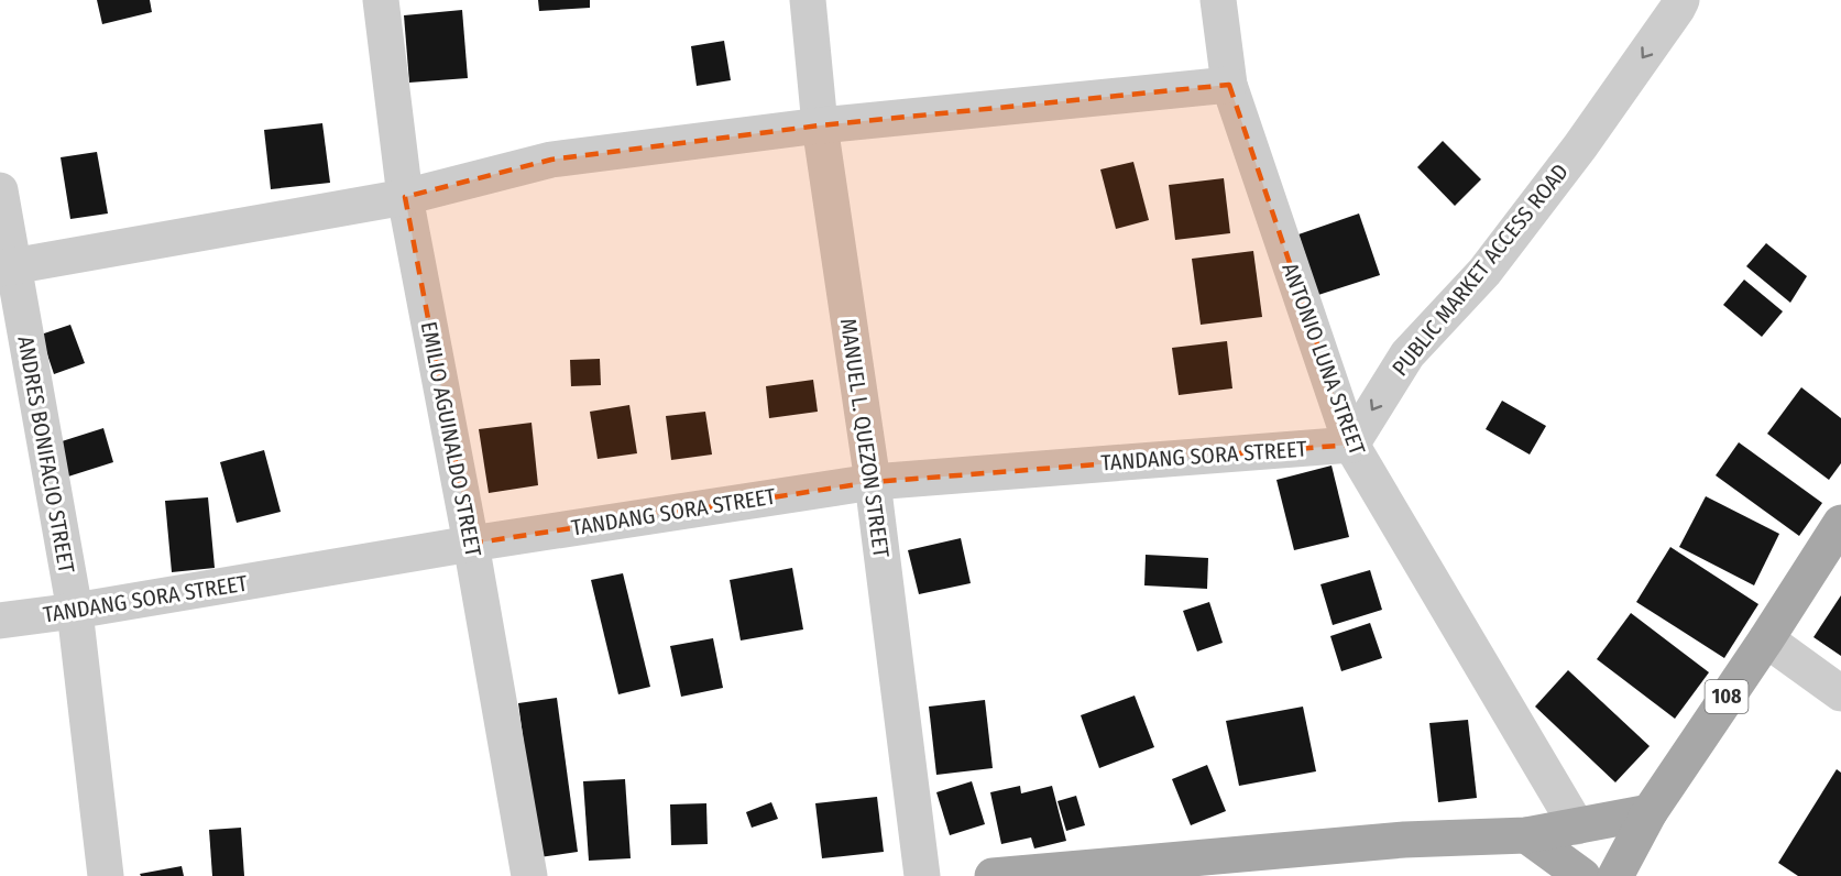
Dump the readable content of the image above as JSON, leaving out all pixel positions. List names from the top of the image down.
{
  "streets": {
    "main road": ["108"],
    "street": [
      "PUBLIC MARKET ACCESS ROAD",
      "ANTONIO LUNA STREET",
      "MANUEL L. QUEZON STREET",
      "EMILIO AGUINALDO STREET",
      "ANDRES BONIFACIO STREET",
      "TANDANG SORA STREET"
    ]
  },
  "crossings": [
    ["PUBLIC MARKET ACCESS ROAD", "ANTONIO LUNA STREET"],
    ["PUBLIC MARKET ACCESS ROAD", "TANDANG SORA STREET"],
    ["ANTONIO LUNA STREET", "TANDANG SORA STREET"],
    ["MANUEL L. QUEZON STREET", "TANDANG SORA STREET"],
    ["EMILIO AGUINALDO STREET", "TANDANG SORA STREET"],
    ["ANDRES BONIFACIO STREET", "TANDANG SORA STREET"]
  ],
  "one_way": ["PUBLIC MARKET ACCESS ROAD"]
}
